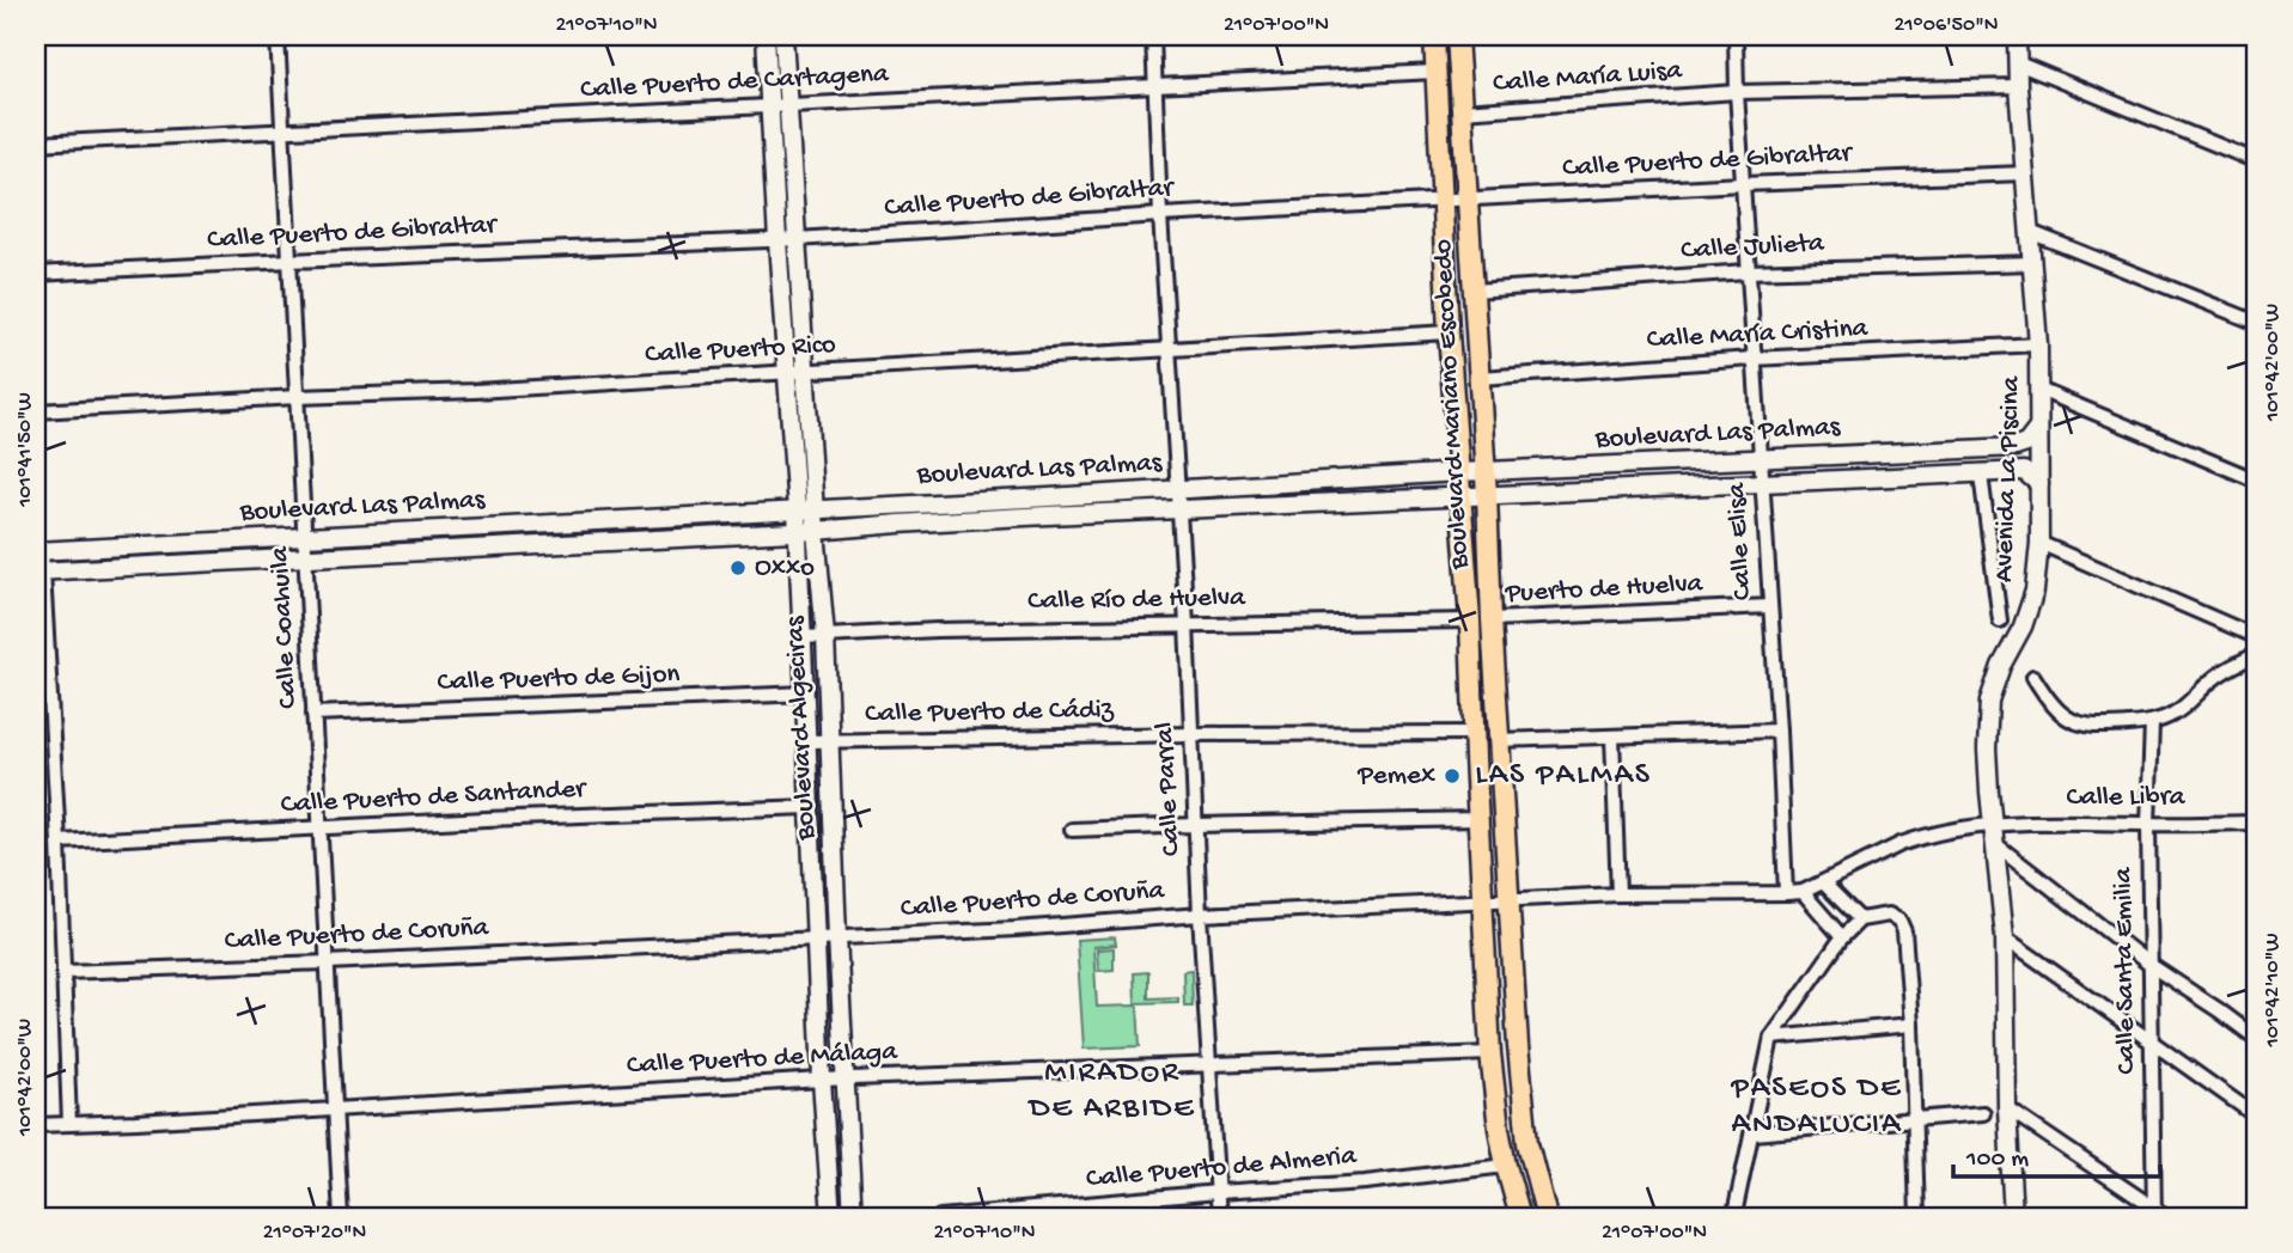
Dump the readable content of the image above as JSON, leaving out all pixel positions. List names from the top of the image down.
{
  "streets": {
    "main road": ["Boulevard Mariano Escobedo"],
    "street": [
      "Calle María Luisa",
      "Calle Puerto de Cartagena",
      "Calle Puerto de Gibraltar",
      "Calle Julieta",
      "Calle María Cristina",
      "Calle Puerto Rico",
      "Boulevard Las Palmas",
      "Avenida La Piscina",
      "Calle Elisa",
      "Puerto de Huelva",
      "Calle Río de Huelva",
      "Calle Coahuila",
      "Calle Puerto de Gijon",
      "Calle Puerto de Cádiz",
      "Boulevard Algeciras",
      "Calle Parral",
      "Calle Puerto de Santander",
      "Calle Libra",
      "Calle Puerto de Coruña",
      "Calle Santa Emilia",
      "Calle Puerto de Málaga",
      "Calle Puerto de Almeria"
    ]
  },
  "crossings": [
    ["Calle María Luisa", "Boulevard Mariano Escobedo"],
    ["Calle María Luisa", "Avenida La Piscina"],
    ["Calle María Luisa", "Calle Elisa"],
    ["Calle Puerto de Cartagena", "Boulevard Mariano Escobedo"],
    ["Calle Puerto de Cartagena", "Calle Coahuila"],
    ["Calle Puerto de Cartagena", "Boulevard Algeciras"],
    ["Calle Puerto de Cartagena", "Calle Parral"],
    ["Calle Puerto de Gibraltar", "Boulevard Mariano Escobedo"],
    ["Calle Puerto de Gibraltar", "Avenida La Piscina"],
    ["Calle Puerto de Gibraltar", "Calle Elisa"],
    ["Calle Puerto de Gibraltar", "Calle Coahuila"],
    ["Calle Puerto de Gibraltar", "Boulevard Algeciras"],
    ["Calle Puerto de Gibraltar", "Calle Parral"],
    ["Calle Julieta", "Boulevard Mariano Escobedo"],
    ["Calle Julieta", "Avenida La Piscina"],
    ["Calle Julieta", "Calle Elisa"],
    ["Calle María Cristina", "Boulevard Mariano Escobedo"],
    ["Calle María Cristina", "Avenida La Piscina"],
    ["Calle María Cristina", "Calle Elisa"],
    ["Calle Puerto Rico", "Boulevard Mariano Escobedo"],
    ["Calle Puerto Rico", "Calle Coahuila"],
    ["Calle Puerto Rico", "Boulevard Algeciras"],
    ["Calle Puerto Rico", "Calle Parral"],
    ["Boulevard Mariano Escobedo", "Boulevard Las Palmas"],
    ["Boulevard Mariano Escobedo", "Puerto de Huelva"],
    ["Boulevard Mariano Escobedo", "Calle Río de Huelva"],
    ["Boulevard Mariano Escobedo", "Calle Puerto de Cádiz"],
    ["Boulevard Mariano Escobedo", "Calle Puerto de Coruña"],
    ["Boulevard Mariano Escobedo", "Calle Puerto de Málaga"],
    ["Boulevard Mariano Escobedo", "Calle Puerto de Almeria"],
    ["Boulevard Las Palmas", "Calle Elisa"],
    ["Boulevard Las Palmas", "Calle Coahuila"],
    ["Boulevard Las Palmas", "Boulevard Algeciras"],
    ["Boulevard Las Palmas", "Calle Parral"],
    ["Avenida La Piscina", "Calle Libra"],
    ["Avenida La Piscina", "Calle Puerto de Coruña"],
    ["Calle Elisa", "Puerto de Huelva"],
    ["Calle Elisa", "Calle Puerto de Coruña"],
    ["Calle Río de Huelva", "Boulevard Algeciras"],
    ["Calle Río de Huelva", "Calle Parral"],
    ["Calle Coahuila", "Calle Puerto de Gijon"],
    ["Calle Coahuila", "Calle Puerto de Santander"],
    ["Calle Coahuila", "Calle Puerto de Coruña"],
    ["Calle Coahuila", "Calle Puerto de Málaga"],
    ["Calle Puerto de Gijon", "Boulevard Algeciras"],
    ["Calle Puerto de Cádiz", "Boulevard Algeciras"],
    ["Calle Puerto de Cádiz", "Calle Parral"],
    ["Boulevard Algeciras", "Calle Puerto de Santander"],
    ["Boulevard Algeciras", "Calle Puerto de Coruña"],
    ["Boulevard Algeciras", "Calle Puerto de Málaga"],
    ["Calle Parral", "Calle Puerto de Coruña"],
    ["Calle Parral", "Calle Puerto de Málaga"],
    ["Calle Parral", "Calle Puerto de Almeria"],
    ["Calle Libra", "Calle Puerto de Coruña"],
    ["Calle Libra", "Calle Santa Emilia"]
  ],
  "districts": ["LAS PALMAS", "MIRADOR DE ARBIDE", "PASEOS DE ANDALUCIA"],
  "places": ["Oxxo", "Pemex"],
  "scale_bar": "100 m",
  "coordinates": [
    "21°07'10\"N",
    "21°07'00\"N",
    "21°06'50\"N",
    "101°42'00\"W",
    "101°41'50\"W",
    "101°42'10\"W",
    "21°07'20\"N"
  ]
}
